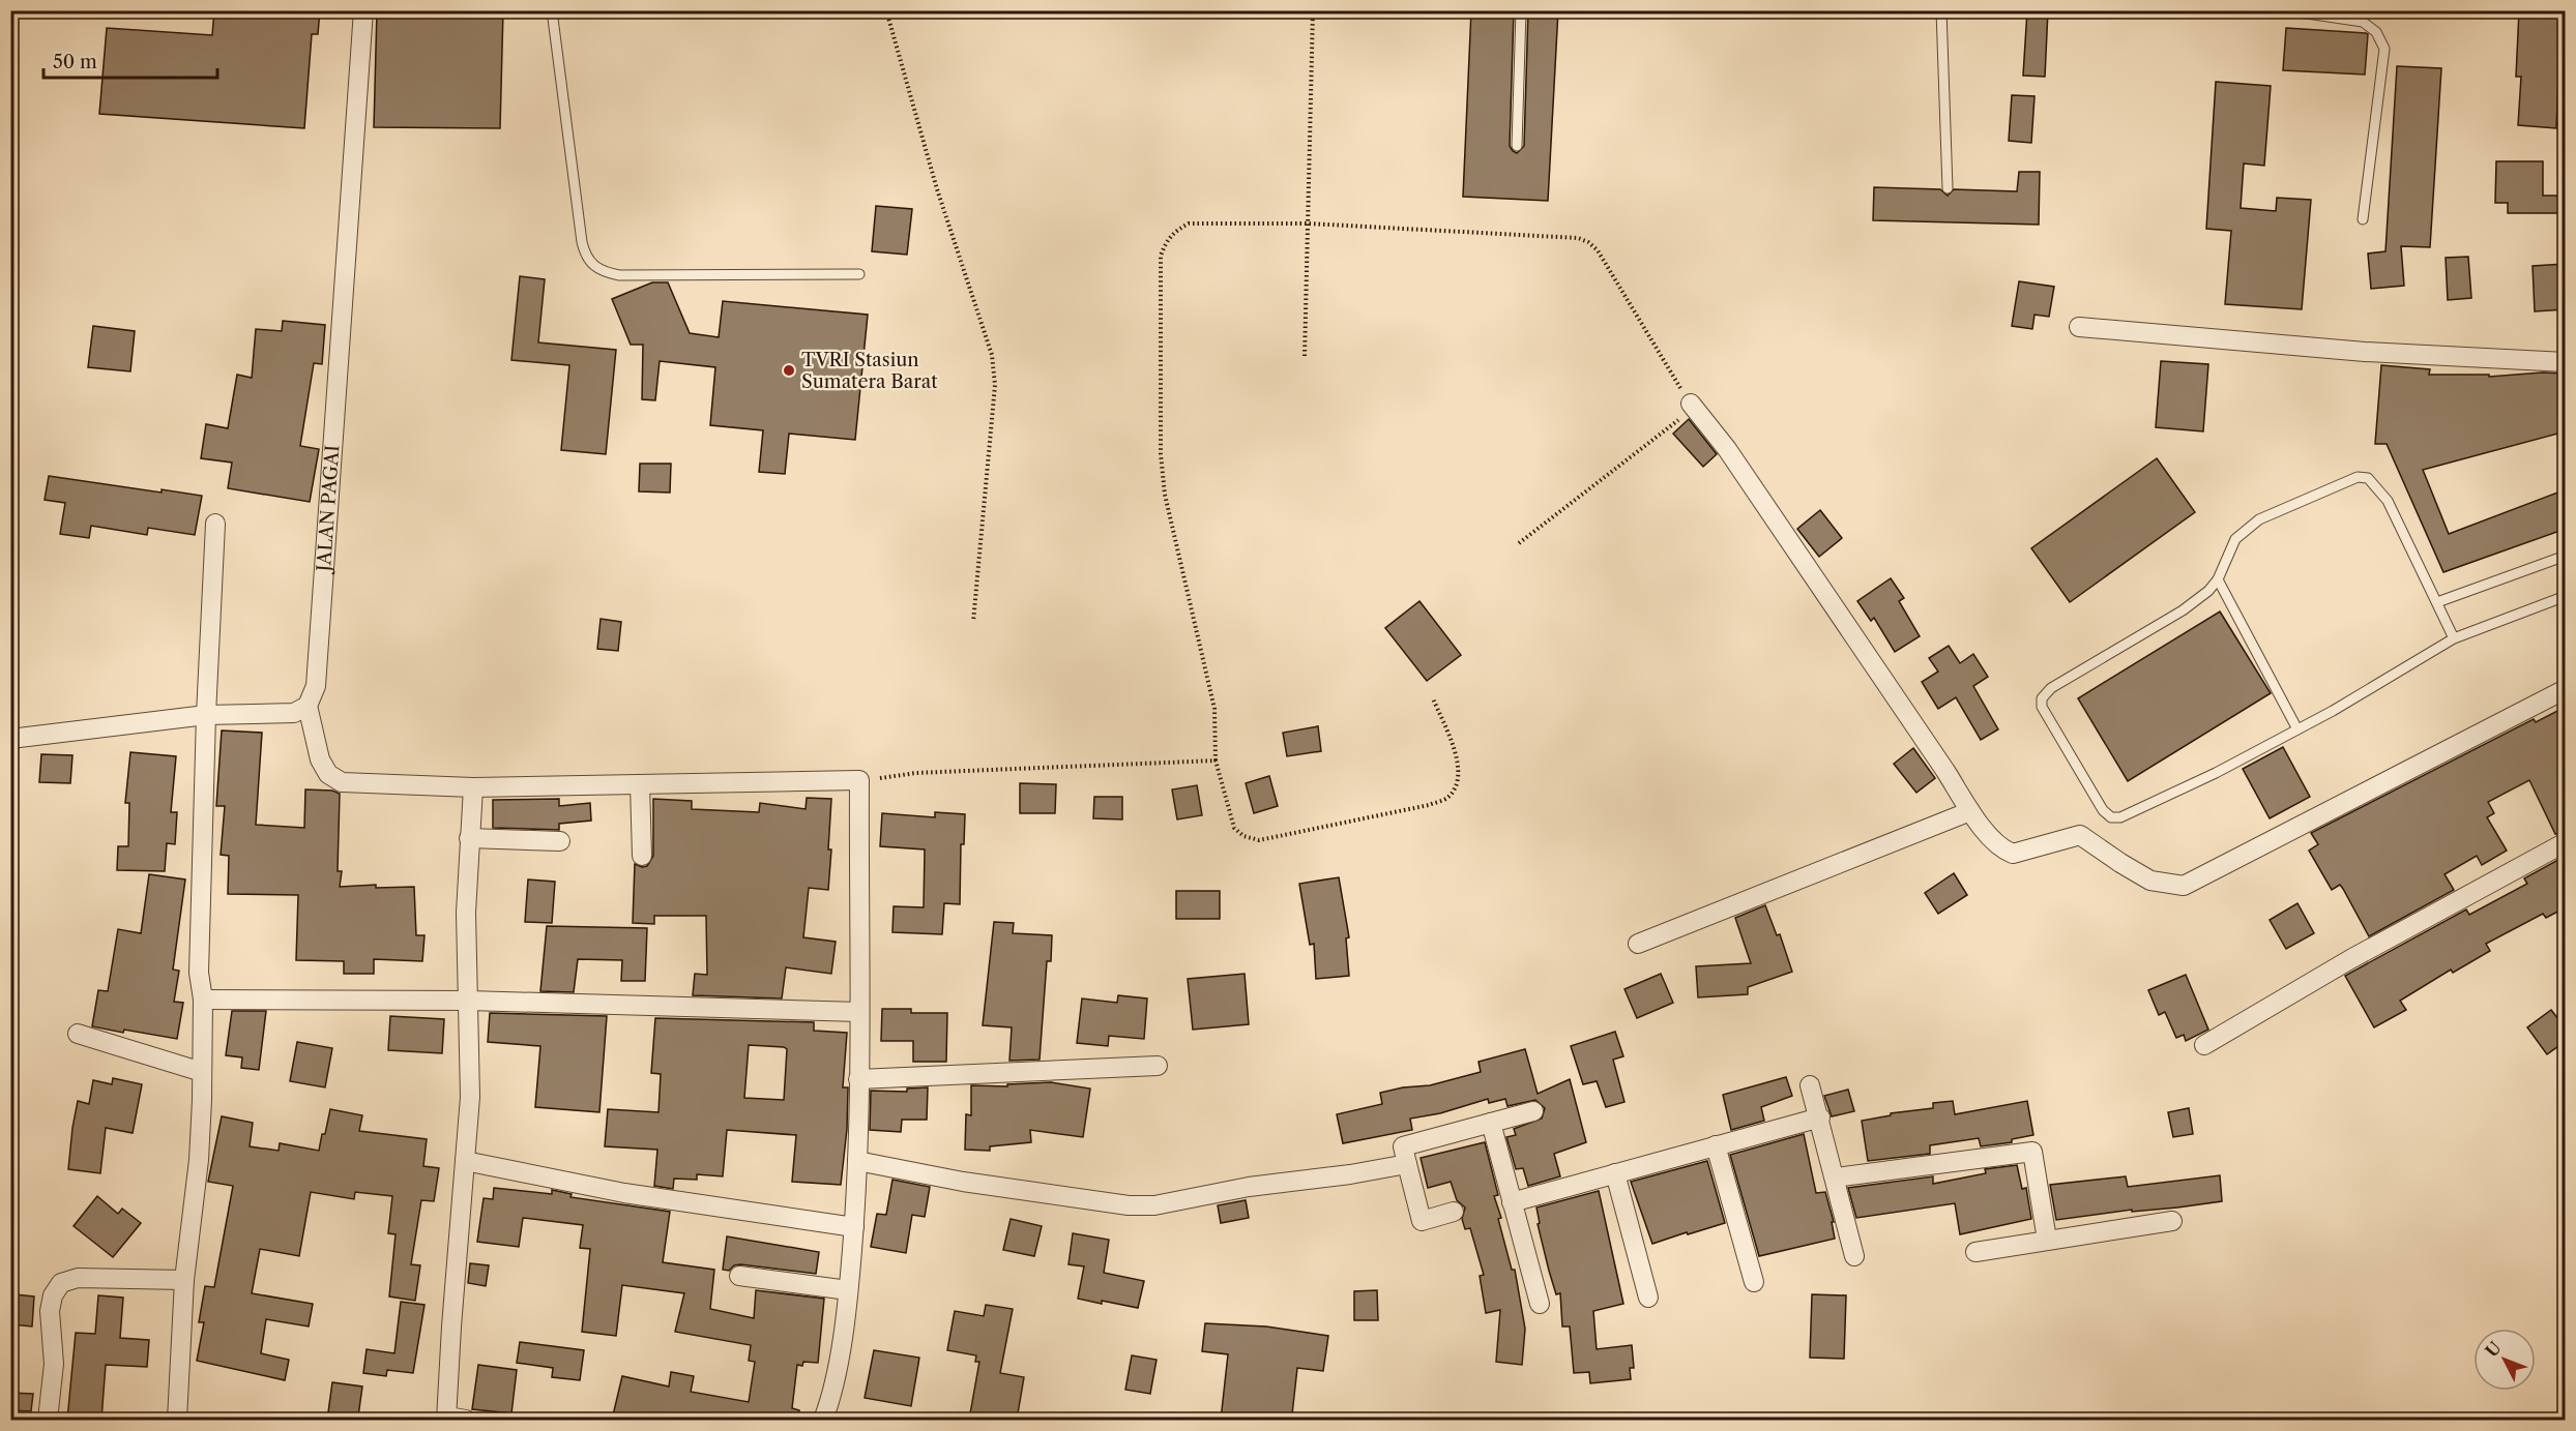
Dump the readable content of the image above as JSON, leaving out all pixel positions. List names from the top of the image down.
{
  "streets": {
    "street": ["JALAN PAGAI"]
  },
  "places": ["TVRI Stasiun Sumatera Barat"],
  "scale_bar": "50 m",
  "north": "top left"
}
